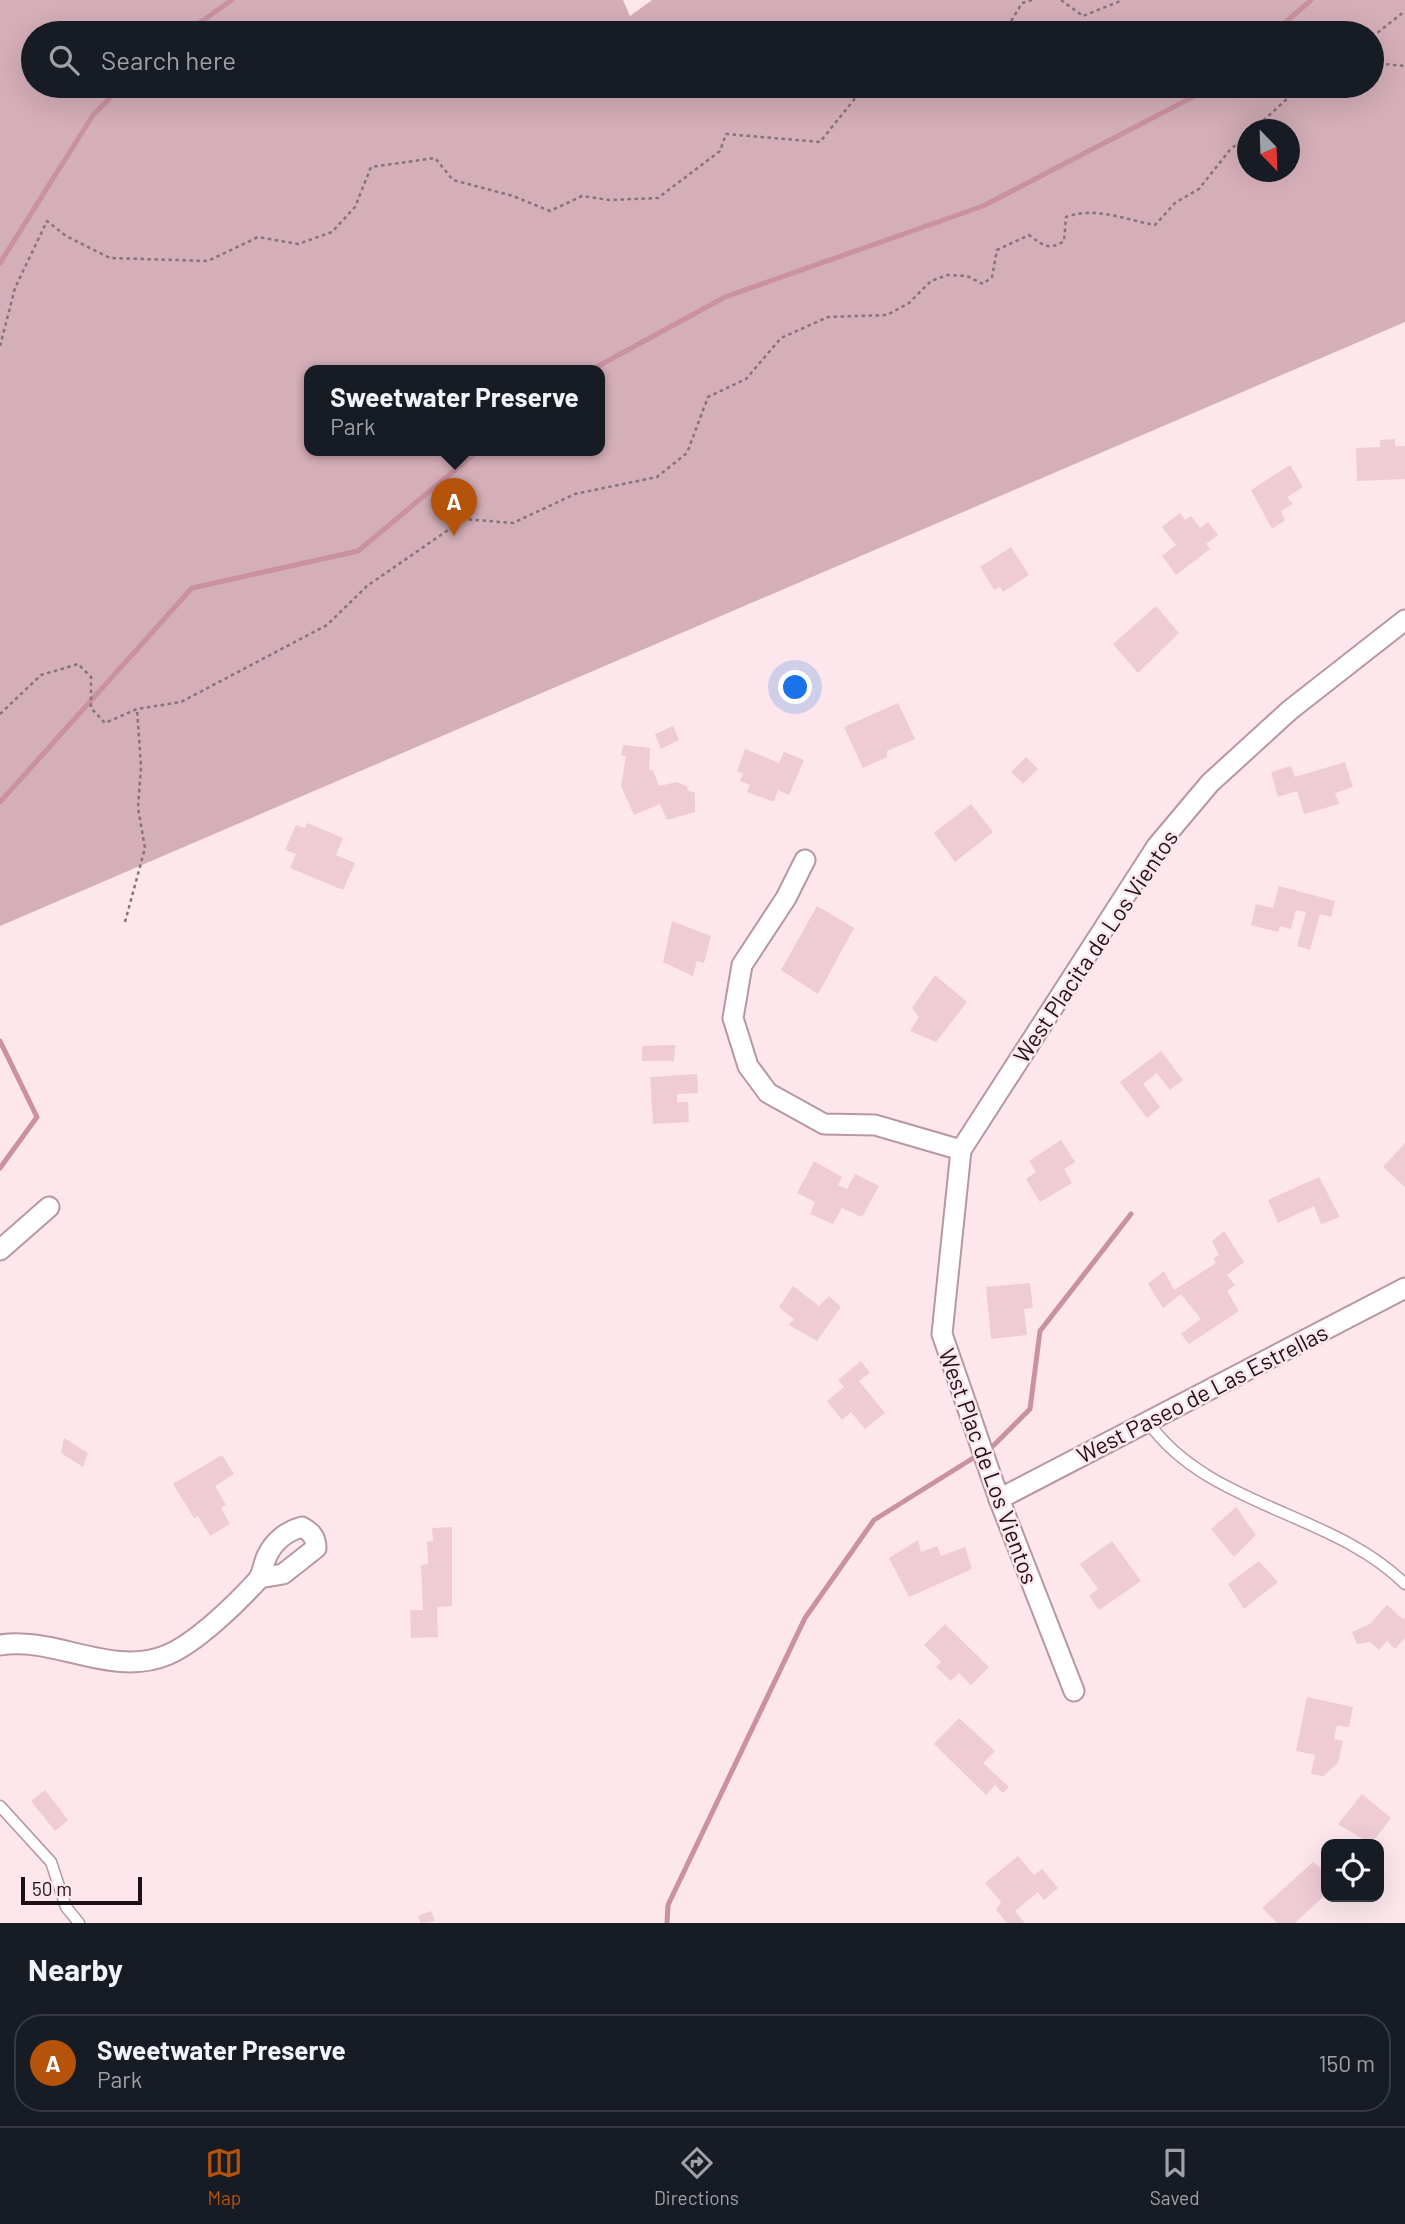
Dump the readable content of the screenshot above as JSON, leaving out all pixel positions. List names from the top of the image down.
{
  "streets": {
    "street": ["West Placita de Los Vientos", "West Paseo de Las Estrellas", "West Plac de Los Vientos"]
  },
  "crossings": [
    ["West Placita de Los Vientos", "West Plac de Los Vientos"],
    ["West Paseo de Las Estrellas", "West Plac de Los Vientos"]
  ],
  "scale_bar": "50 m",
  "north": "bottom right",
  "page": {
    "search": "Search here",
    "popup": ["Sweetwater Preserve", "Park"],
    "pins": "A",
    "scale": "50 m",
    "heading": "Nearby",
    "list": [
      {
        "mark": "A",
        "name": "Sweetwater Preserve",
        "note": "Park",
        "value": "150 m"
      }
    ],
    "nav": ["Map", "Directions", "Saved"]
  }
}
